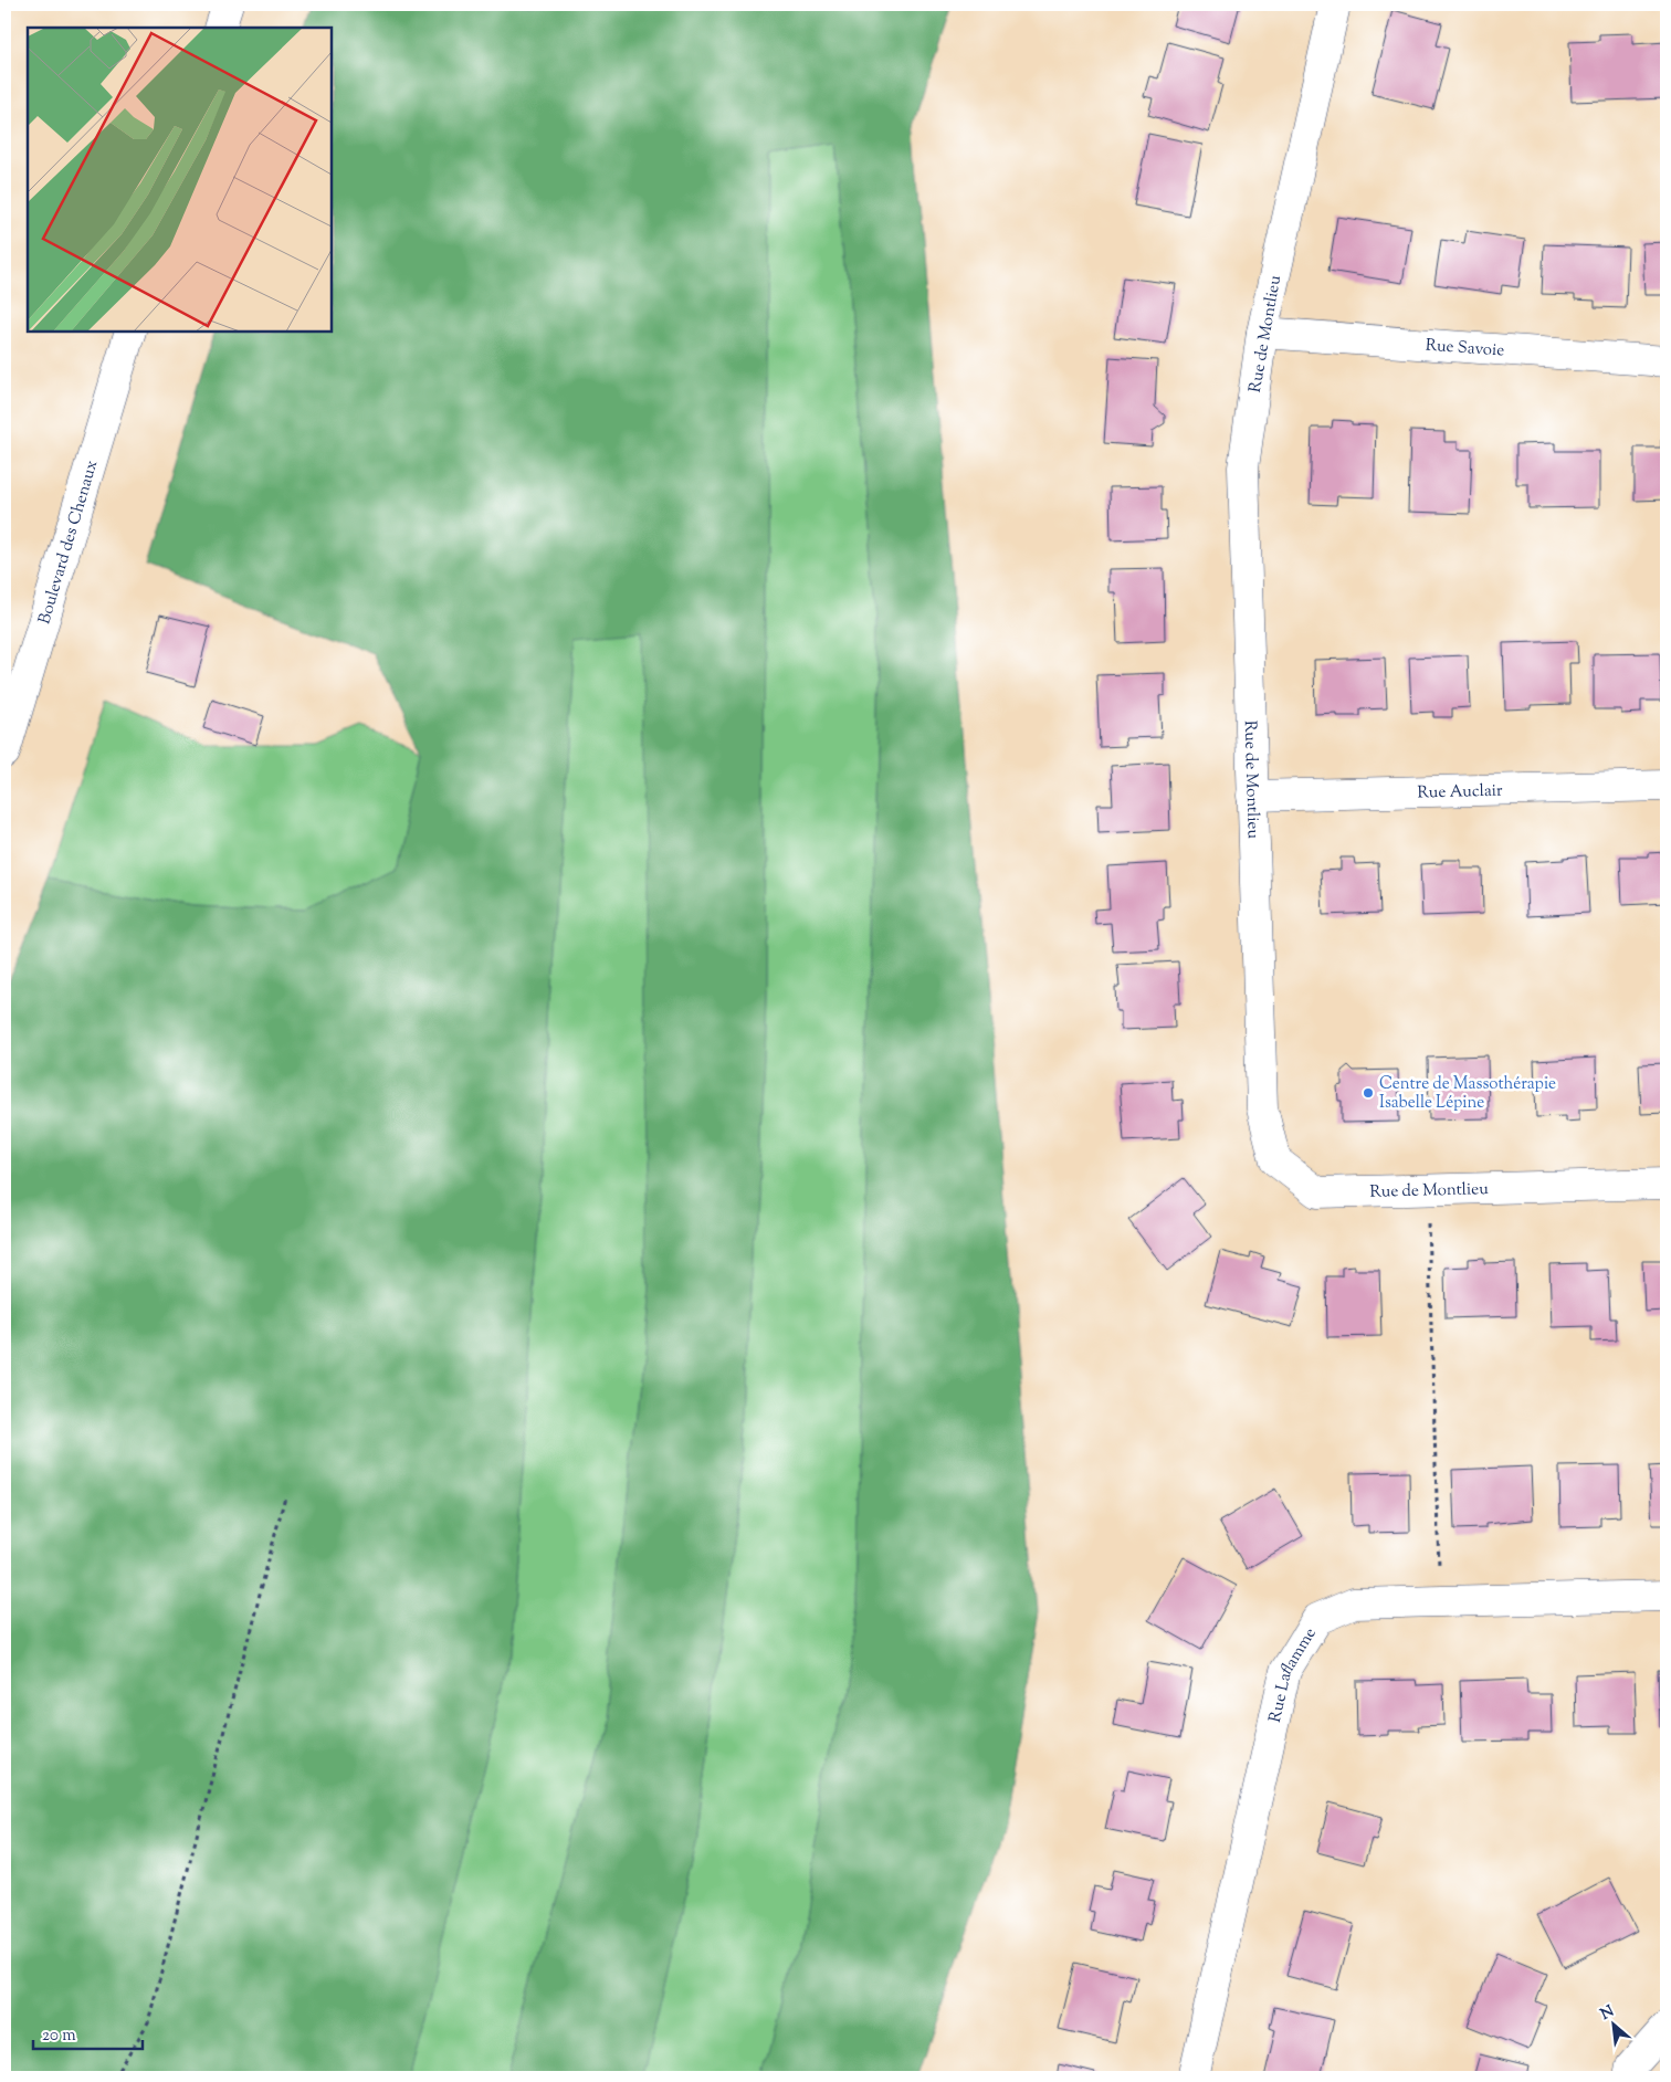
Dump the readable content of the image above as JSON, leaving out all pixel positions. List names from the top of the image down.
{
  "streets": {
    "street": [
      "Rue de Montlieu",
      "Rue Savoie",
      "Boulevard des Chenaux",
      "Rue Auclair",
      "Rue Laflamme"
    ]
  },
  "crossings": [
    ["Rue de Montlieu", "Rue Savoie"],
    ["Rue de Montlieu", "Rue Auclair"]
  ],
  "places": ["Centre de Massothérapie Isabelle Lépine"],
  "scale_bar": "20 m",
  "north": "top left"
}
